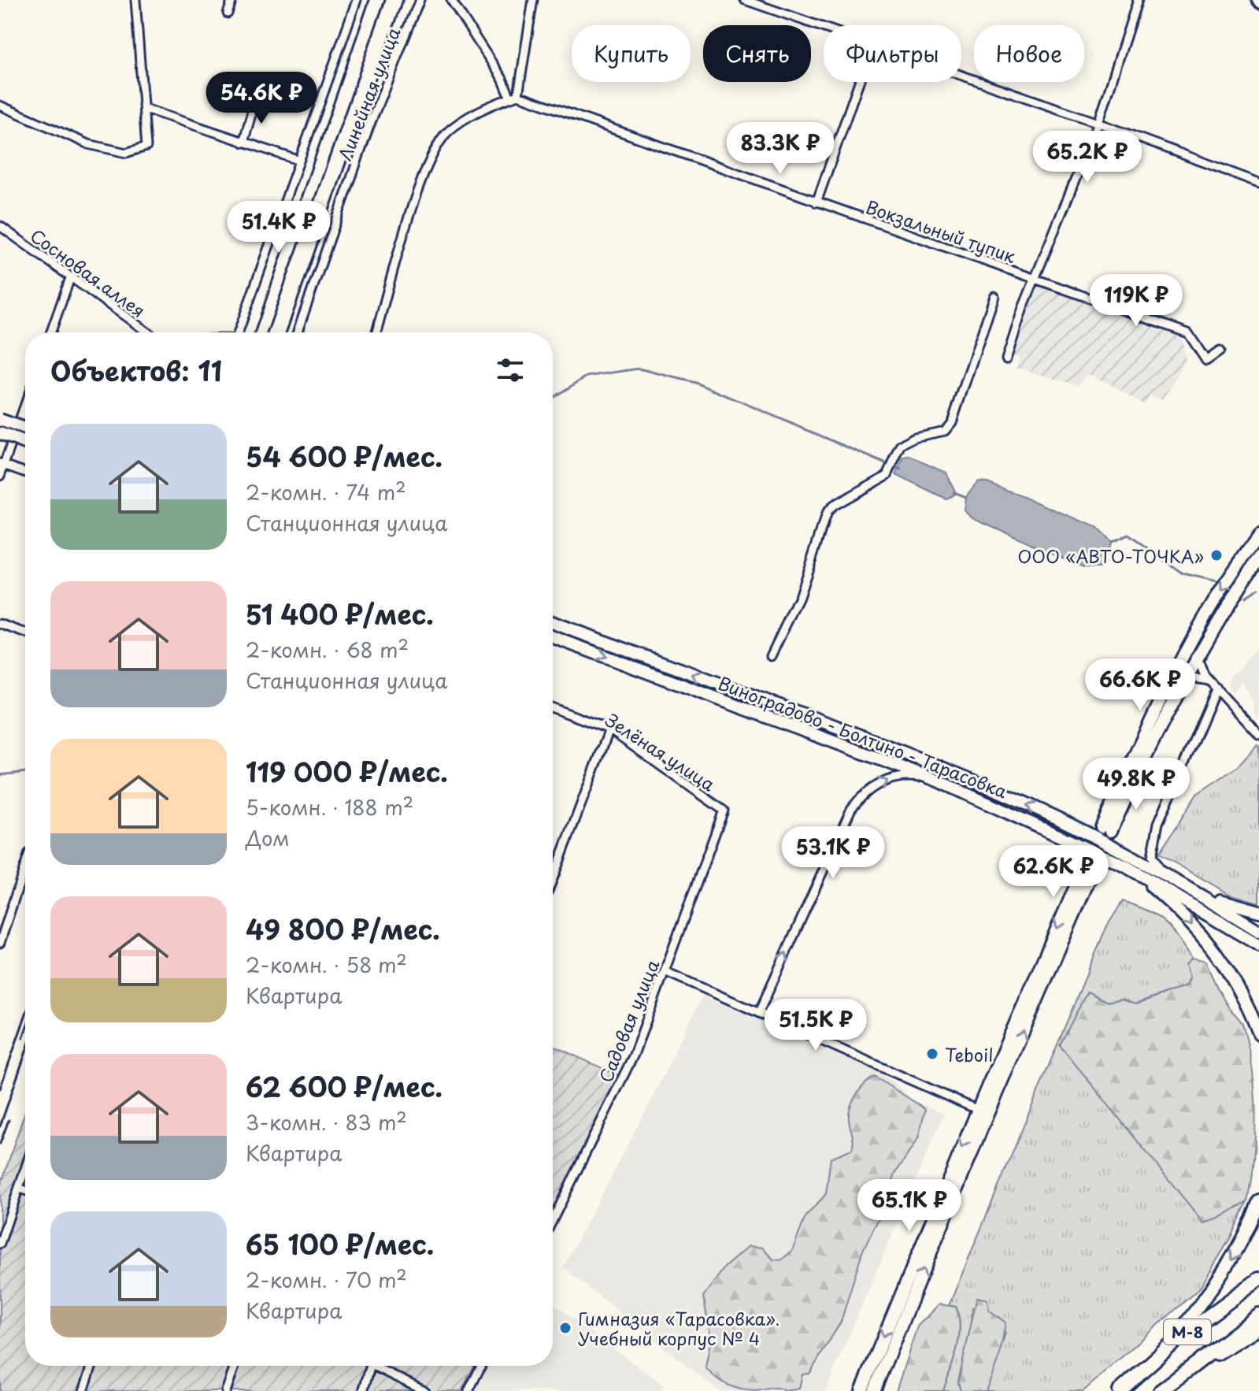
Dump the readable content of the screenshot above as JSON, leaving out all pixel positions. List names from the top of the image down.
{
  "streets": {
    "highway": ["М-8"],
    "main road": ["Виноградово - Болтино - Тарасовка"],
    "street": [
      "Линейная улица",
      "Вокзальный тупик",
      "Сосновая аллея",
      "Зелёная улица",
      "Садовая улица"
    ]
  },
  "crossings": [
    ["Зелёная улица", "Садовая улица"]
  ],
  "places": ["ООО «АВТО-ТОЧКА»", "Teboil", "Гимназия «Тарасовка». Учебный корпус № 4"],
  "page": {
    "chip": [
      "Купить",
      "Снять",
      "Фильтры",
      "Новое"
    ],
    "price": [
      "54.6K ₽",
      "83.3K ₽",
      "65.2K ₽",
      "51.4K ₽",
      "119K ₽",
      "66.6K ₽",
      "49.8K ₽",
      "53.1K ₽",
      "62.6K ₽",
      "51.5K ₽",
      "65.1K ₽"
    ],
    "heading": "Объектов: 11",
    "list": [
      {
        "name": "54 600 ₽/мес.",
        "note": "2-комн. · 74 m² · Станционная улица"
      },
      {
        "name": "51 400 ₽/мес.",
        "note": "2-комн. · 68 m² · Станционная улица"
      },
      {
        "name": "119 000 ₽/мес.",
        "note": "5-комн. · 188 m² · Дом"
      },
      {
        "name": "49 800 ₽/мес.",
        "note": "2-комн. · 58 m² · Квартира"
      },
      {
        "name": "62 600 ₽/мес.",
        "note": "3-комн. · 83 m² · Квартира"
      },
      {
        "name": "65 100 ₽/мес.",
        "note": "2-комн. · 70 m² · Квартира"
      }
    ]
  }
}
